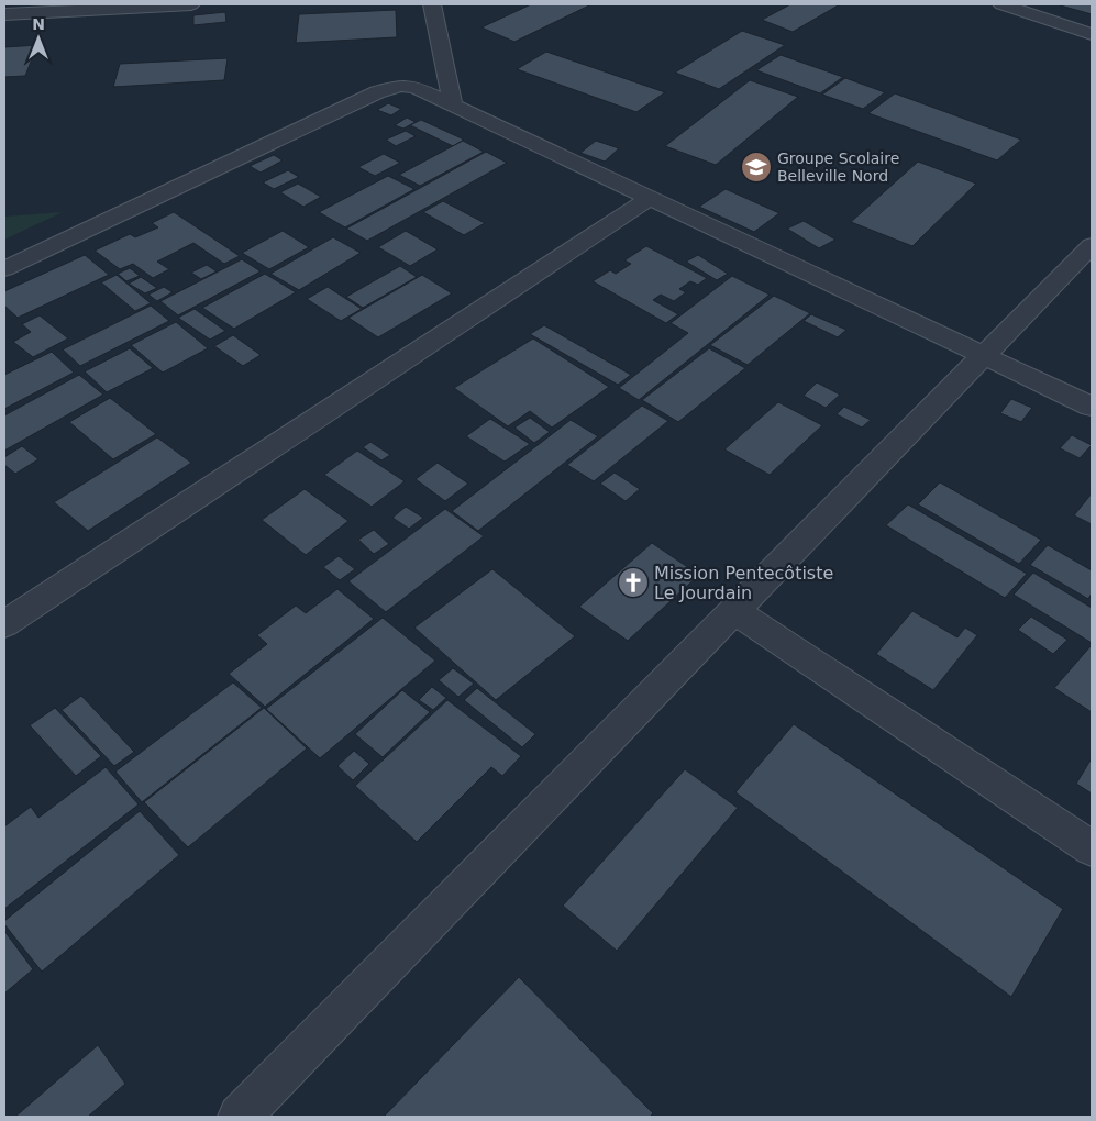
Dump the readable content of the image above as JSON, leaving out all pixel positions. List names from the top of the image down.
{
  "places": {
    "school or university": ["Groupe Scolaire Belleville Nord"],
    "church": ["Mission Pentecôtiste Le Jourdain"]
  },
  "north": "top"
}
